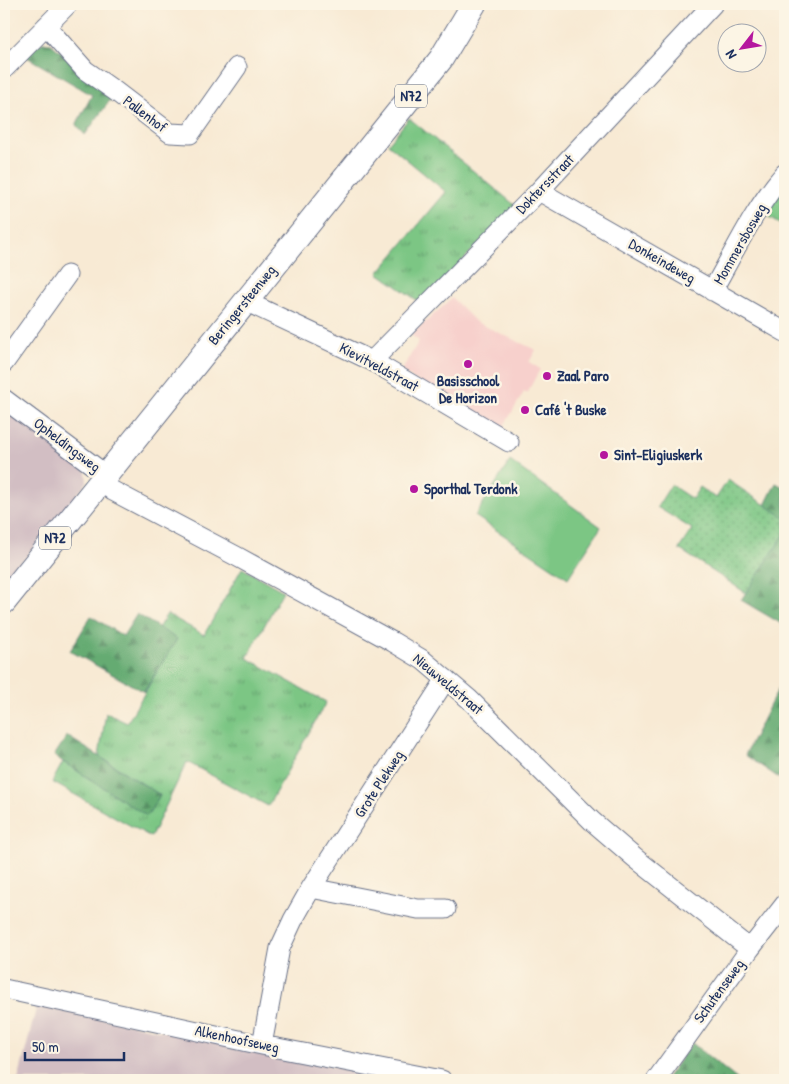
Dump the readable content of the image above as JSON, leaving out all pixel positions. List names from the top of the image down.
{
  "streets": {
    "main road": ["N72", "Beringersteenweg"],
    "street": [
      "Pallenhof",
      "Doktersstraat",
      "Mommersbosweg",
      "Donkeindeweg",
      "Kievitveldstraat",
      "Opheldingsweg",
      "Nieuwveldstraat",
      "Grote Plekweg",
      "Schutenseweg",
      "Alkenhoofseweg"
    ]
  },
  "crossings": [
    ["Doktersstraat", "Donkeindeweg"],
    ["Doktersstraat", "Kievitveldstraat"],
    ["Mommersbosweg", "Donkeindeweg"],
    ["Beringersteenweg", "Kievitveldstraat"],
    ["Beringersteenweg", "Opheldingsweg"],
    ["Beringersteenweg", "Nieuwveldstraat"],
    ["Opheldingsweg", "Nieuwveldstraat"],
    ["Nieuwveldstraat", "Grote Plekweg"],
    ["Nieuwveldstraat", "Schutenseweg"],
    ["Grote Plekweg", "Alkenhoofseweg"]
  ],
  "places": [
    "Basisschool De Horizon",
    "Zaal Paro",
    "Café 't Buske",
    "Sint-Eligiuskerk",
    "Sporthal Terdonk"
  ],
  "scale_bar": "50 m",
  "north": "bottom left"
}
